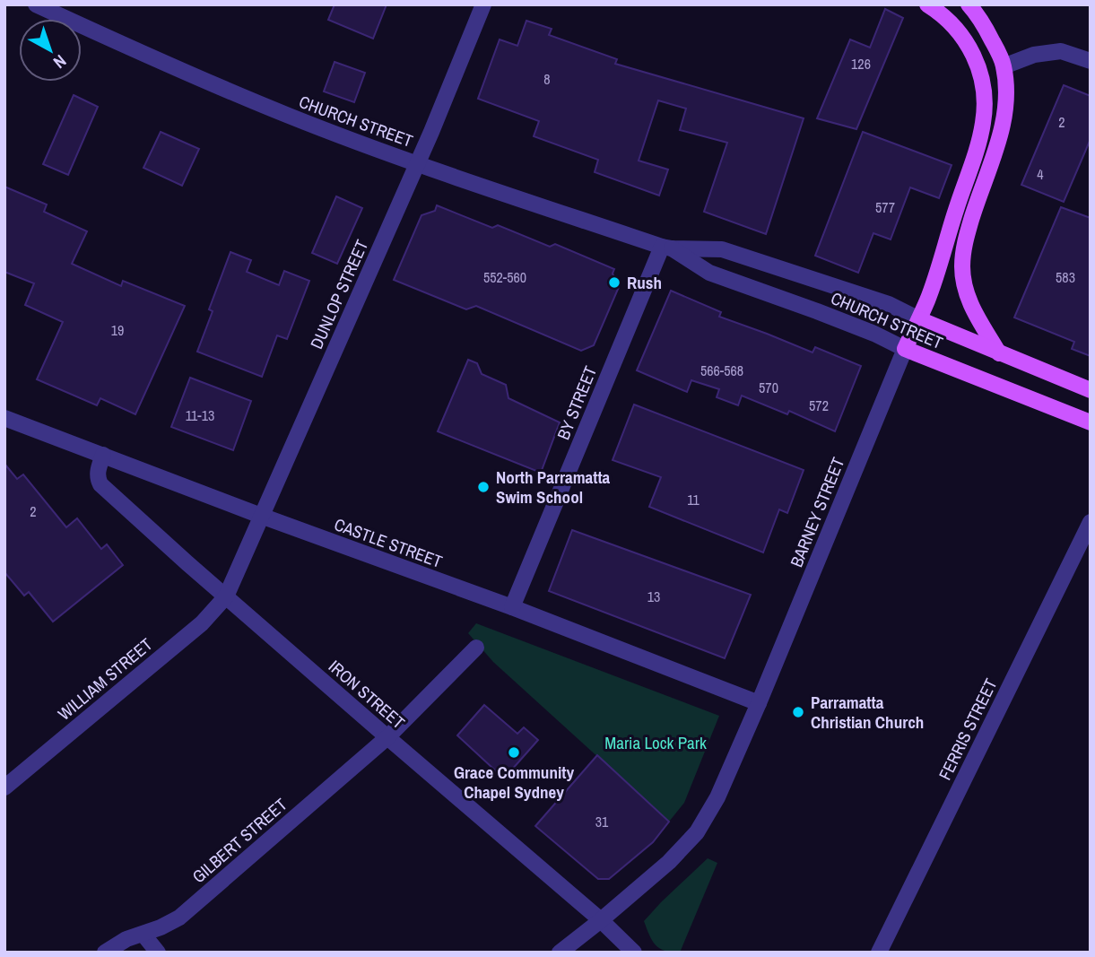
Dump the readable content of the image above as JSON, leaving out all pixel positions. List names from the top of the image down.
{
  "streets": {
    "main road": ["CHURCH STREET", "BARNEY STREET"],
    "street": [
      "DUNLOP STREET",
      "BY STREET",
      "CASTLE STREET",
      "WILLIAM STREET",
      "IRON STREET",
      "FERRIS STREET",
      "GILBERT STREET"
    ]
  },
  "crossings": [
    ["CHURCH STREET", "DUNLOP STREET"],
    ["CHURCH STREET", "BY STREET"],
    ["CHURCH STREET", "BARNEY STREET"],
    ["DUNLOP STREET", "CASTLE STREET"],
    ["DUNLOP STREET", "WILLIAM STREET"],
    ["DUNLOP STREET", "IRON STREET"],
    ["BY STREET", "CASTLE STREET"],
    ["BARNEY STREET", "CASTLE STREET"],
    ["BARNEY STREET", "IRON STREET"],
    ["CASTLE STREET", "IRON STREET"],
    ["WILLIAM STREET", "IRON STREET"],
    ["IRON STREET", "GILBERT STREET"]
  ],
  "parks": ["Maria Lock Park"],
  "places": [
    "Rush",
    "North Parramatta Swim School",
    "Parramatta Christian Church",
    "Grace Community Chapel Sydney"
  ],
  "house_numbers": [
    "126",
    "8",
    "2",
    "4",
    "577",
    "552-560",
    "583",
    "19",
    "566-568",
    "570",
    "572",
    "11-13",
    "11",
    "2",
    "13",
    "31"
  ],
  "north": "bottom right"
}
